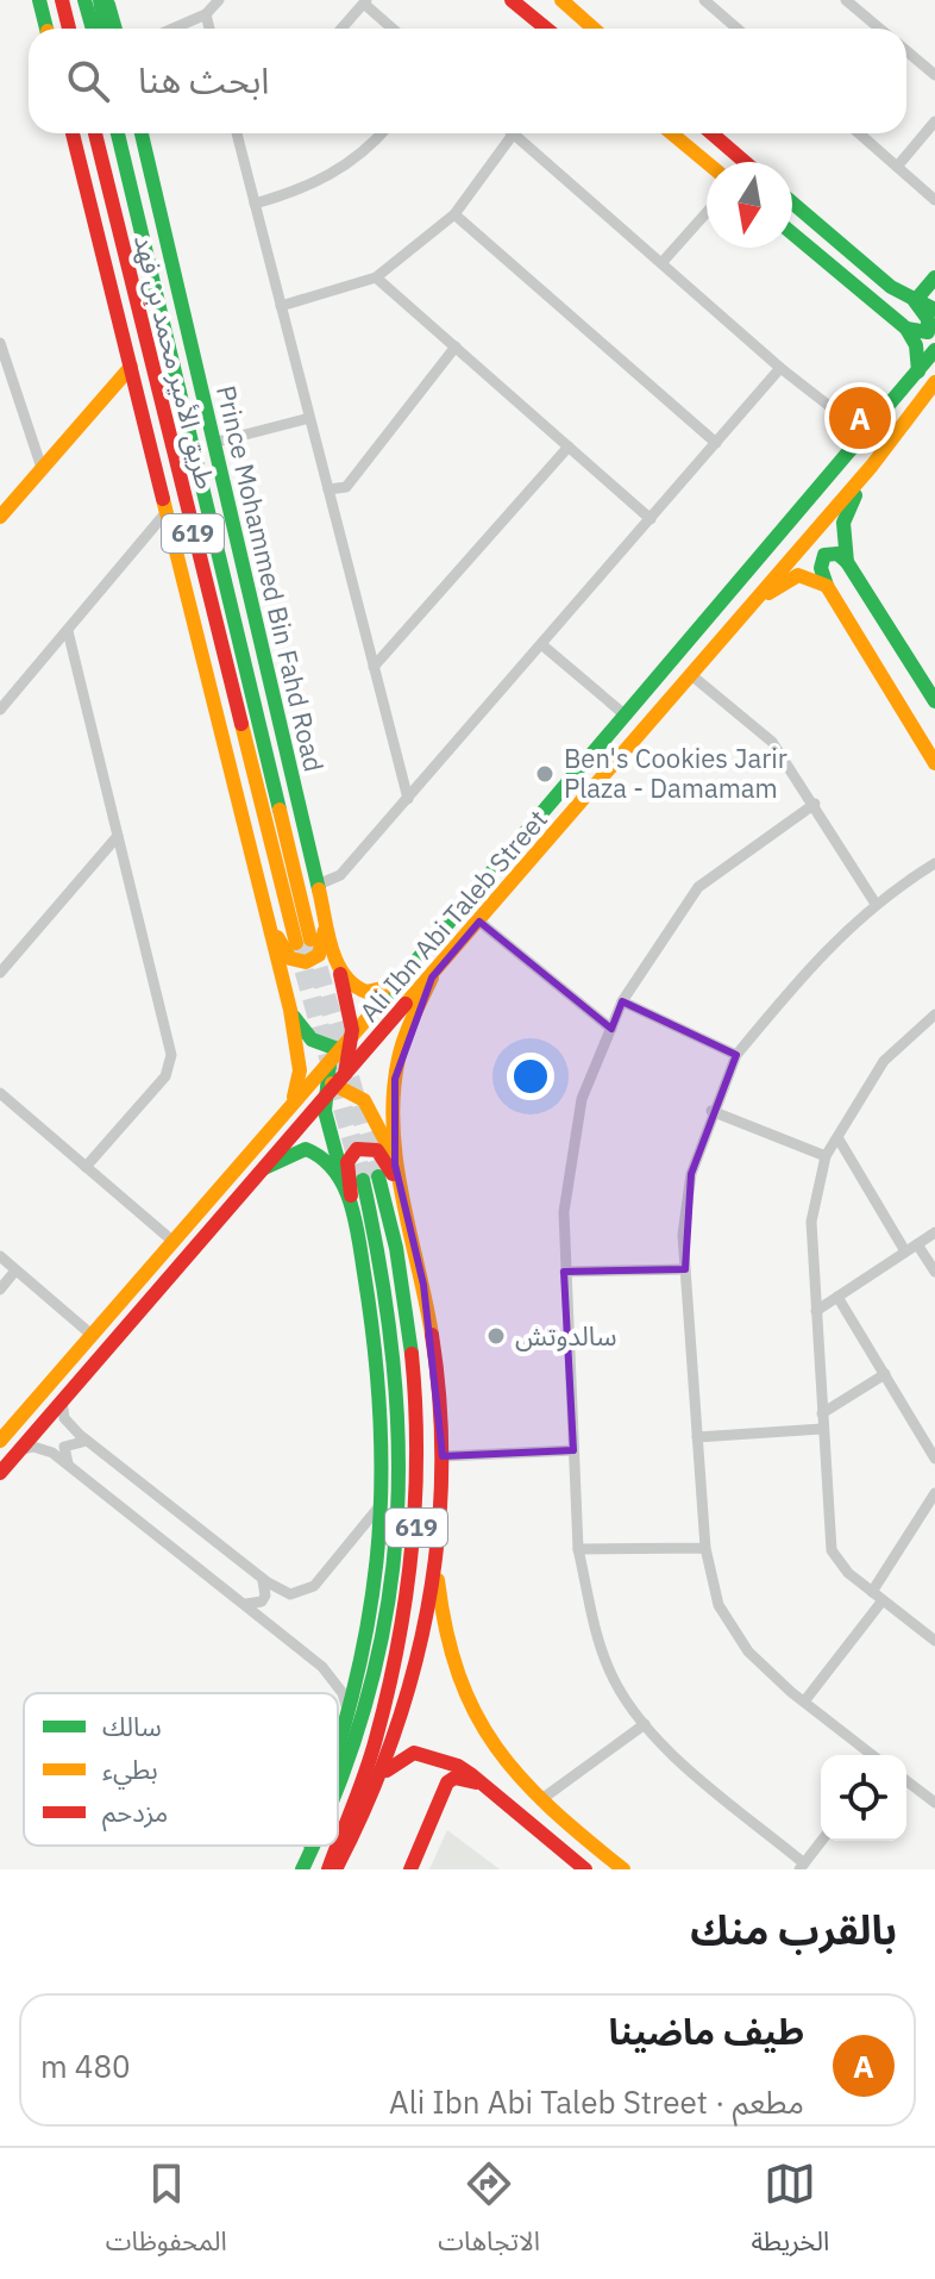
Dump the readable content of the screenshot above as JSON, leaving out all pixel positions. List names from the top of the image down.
{
  "streets": {
    "main road": [
      "طريق الأمير محمد بن فهد",
      "619",
      "Prince Mohammed Bin Fahd Road",
      "Ali Ibn Abi Taleb Street"
    ]
  },
  "crossings": [
    ["Prince Mohammed Bin Fahd Road", "Ali Ibn Abi Taleb Street"]
  ],
  "places": ["Ben's Cookies Jarir Plaza - Damamam", "سالدوتش"],
  "legend": ["سالك", "بطيء", "مزدحم"],
  "north": "bottom",
  "page": {
    "search": "ابحث هنا",
    "pins": "A",
    "heading": "بالقرب منك",
    "list": [
      {
        "mark": "A",
        "name": "طيف ماضينا",
        "note": "مطعم · Ali Ibn Abi Taleb Street",
        "value": "480 m"
      }
    ],
    "nav": ["الخريطة", "الاتجاهات", "المحفوظات"]
  }
}
